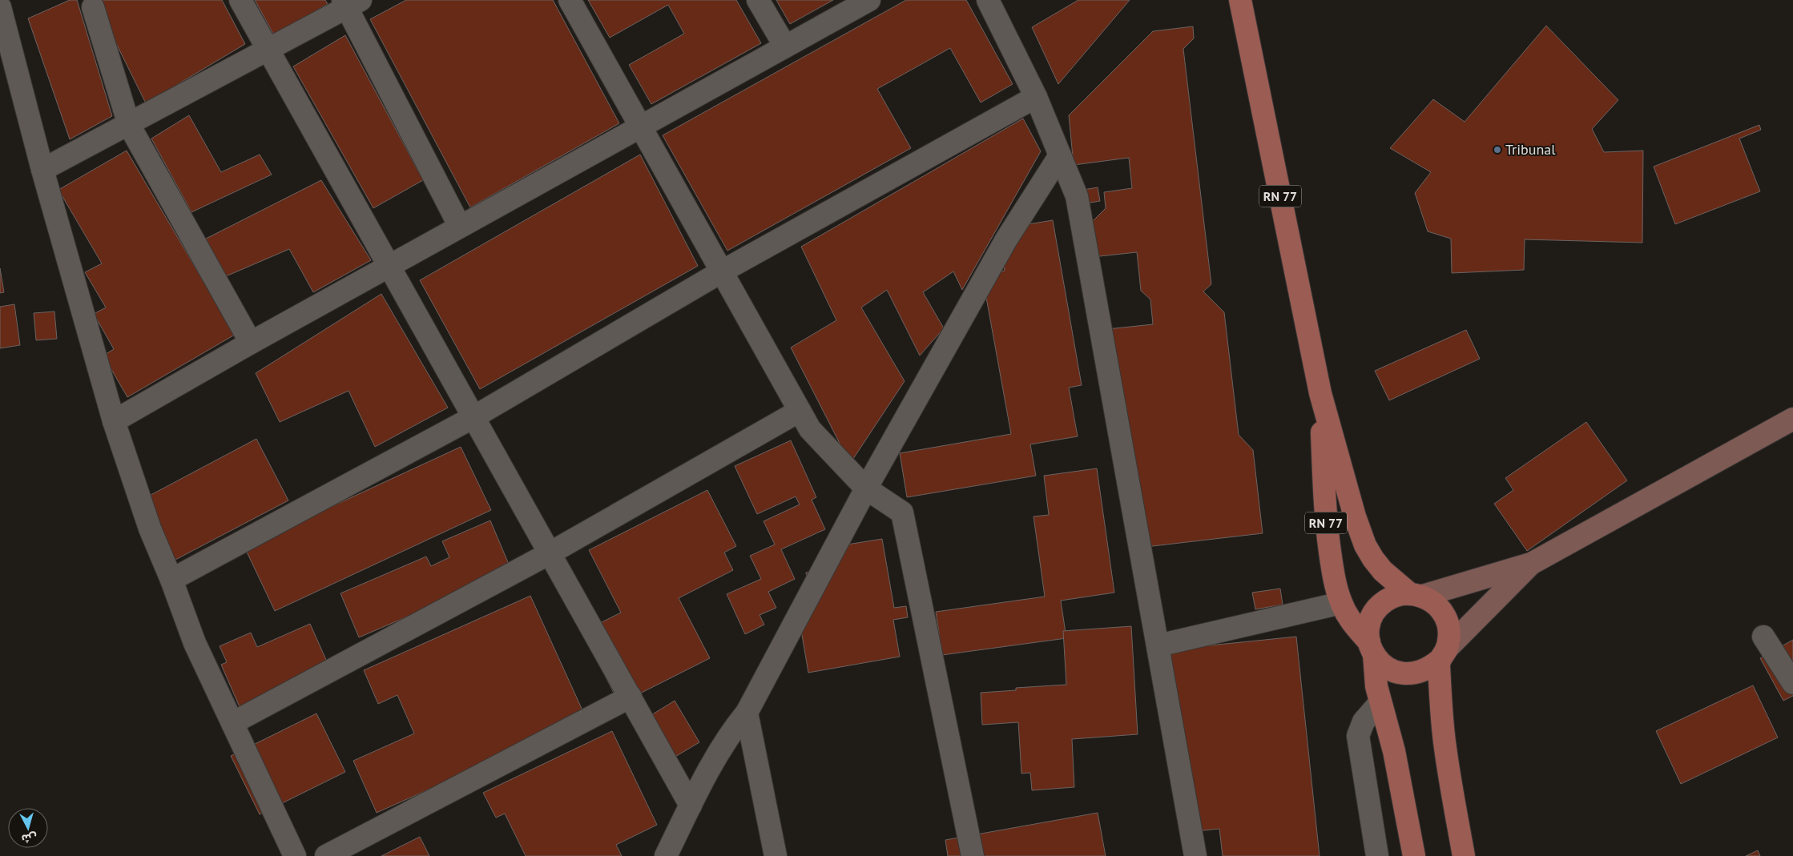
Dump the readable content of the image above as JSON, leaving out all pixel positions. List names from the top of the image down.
{
  "streets": {
    "main road": ["RN 77"]
  },
  "places": ["Tribunal"],
  "north": "bottom"
}
